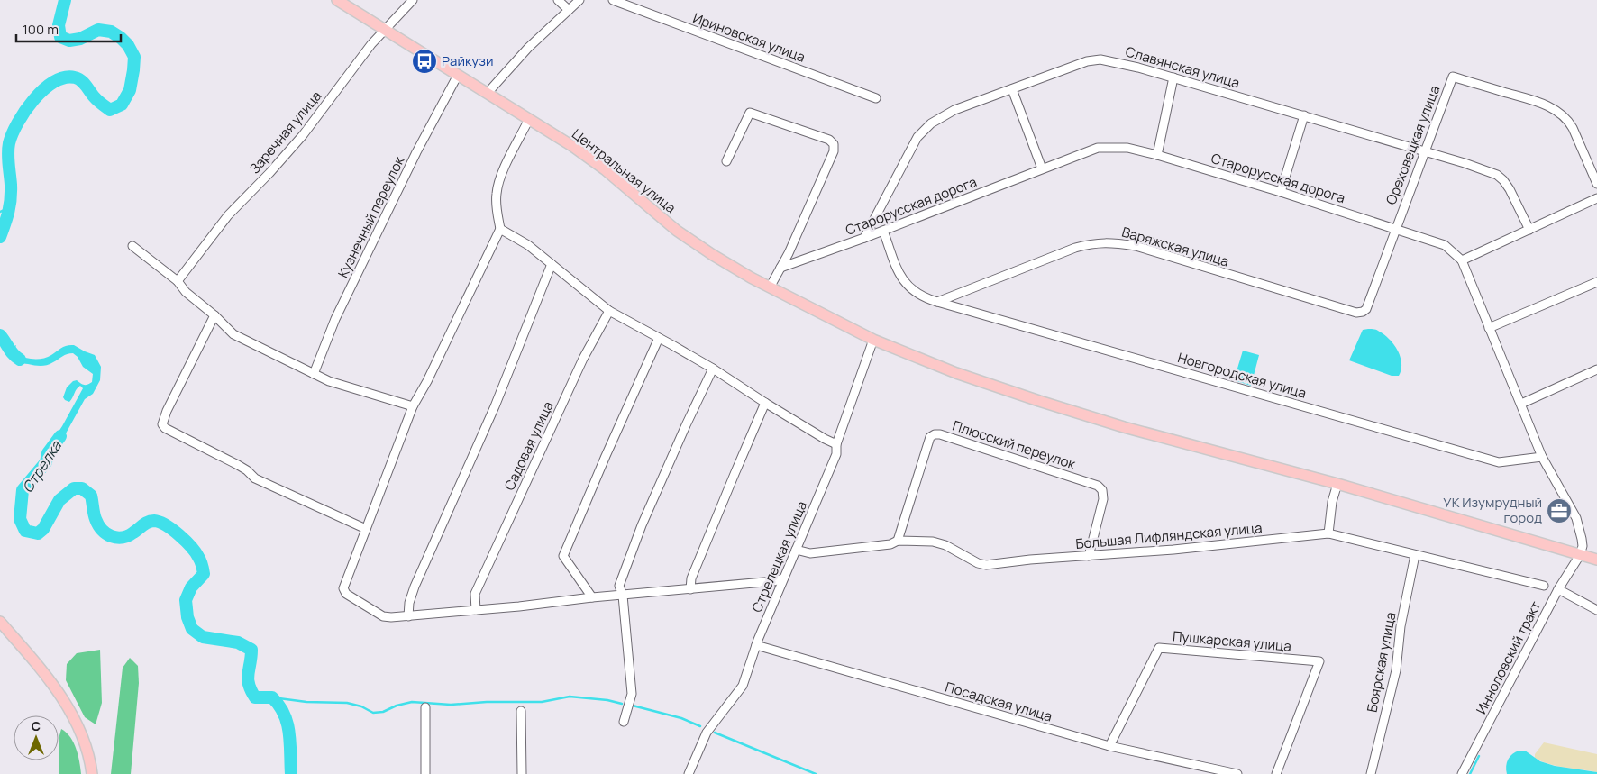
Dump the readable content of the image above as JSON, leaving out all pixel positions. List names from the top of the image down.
{
  "streets": {
    "main road": ["Центральная улица"],
    "street": [
      "Ириновская улица",
      "Славянская улица",
      "Заречная улица",
      "Ореховецкая улица",
      "Старорусская дорога",
      "Кузнечный переулок",
      "Варяжская улица",
      "Новгородская улица",
      "Плюсский переулок",
      "Садовая улица",
      "Большая Лифляндская улица",
      "Стрелецкая улица",
      "Пушкарская улица",
      "Инноловский тракт",
      "Боярская улица",
      "Посадская улица"
    ]
  },
  "crossings": [
    ["Славянская улица", "Ореховецкая улица"],
    ["Славянская улица", "Старорусская дорога"],
    ["Заречная улица", "Центральная улица"],
    ["Ореховецкая улица", "Старорусская дорога"],
    ["Ореховецкая улица", "Варяжская улица"],
    ["Центральная улица", "Старорусская дорога"],
    ["Центральная улица", "Кузнечный переулок"],
    ["Центральная улица", "Стрелецкая улица"],
    ["Центральная улица", "Инноловский тракт"],
    ["Старорусская дорога", "Варяжская улица"],
    ["Старорусская дорога", "Новгородская улица"],
    ["Старорусская дорога", "Инноловский тракт"],
    ["Варяжская улица", "Новгородская улица"],
    ["Плюсский переулок", "Большая Лифляндская улица"],
    ["Большая Лифляндская улица", "Стрелецкая улица"],
    ["Большая Лифляндская улица", "Боярская улица"],
    ["Стрелецкая улица", "Посадская улица"],
    ["Пушкарская улица", "Посадская улица"]
  ],
  "water": ["Стрелка"],
  "places": {
    "bus stop": ["Райкузи"],
    "office": ["УК Изумрудный город"]
  },
  "scale_bar": "100 m",
  "north": "top"
}
